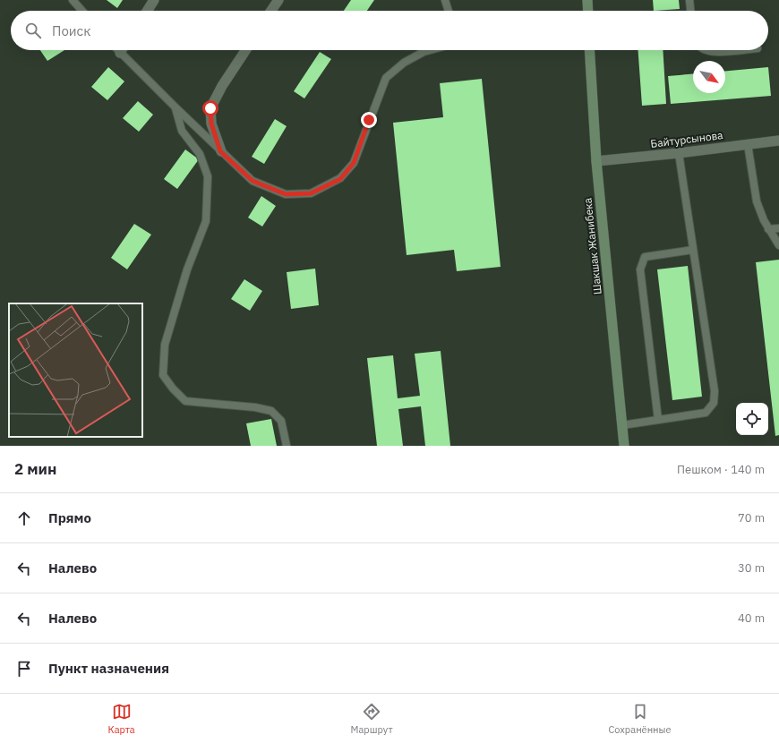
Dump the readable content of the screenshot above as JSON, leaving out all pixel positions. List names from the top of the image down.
{
  "streets": {
    "main road": ["Шакшак Жанибека"],
    "street": ["Байтурсынова"]
  },
  "crossings": [
    ["Байтурсынова", "Шакшак Жанибека"]
  ],
  "north": "bottom right",
  "page": {
    "search": "Поиск",
    "heading": ["2 мин", "Пешком · 140 m"],
    "list": [
      ["Прямо", "70 m"],
      ["Налево", "30 m"],
      ["Налево", "40 m"],
      "Пункт назначения"
    ],
    "nav": ["Карта", "Маршрут", "Сохранённые"]
  }
}
